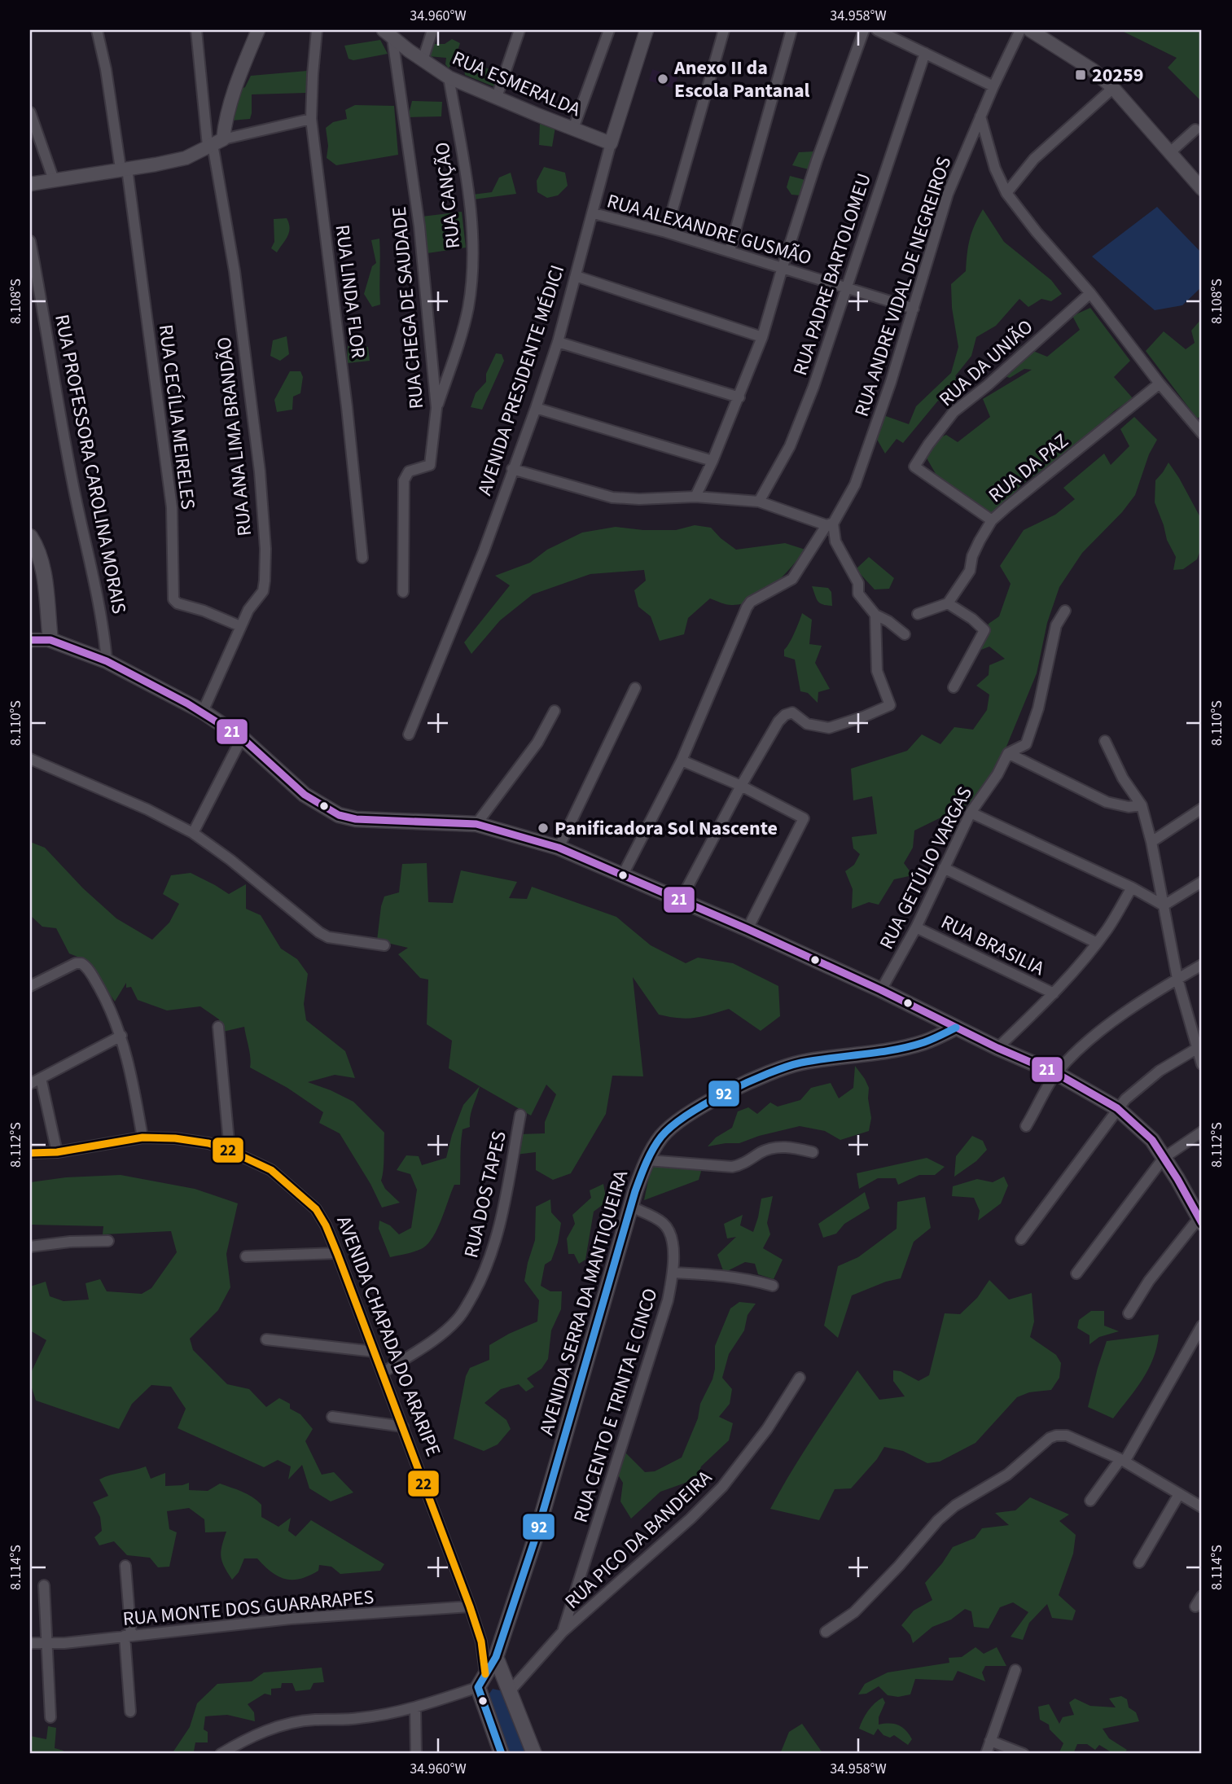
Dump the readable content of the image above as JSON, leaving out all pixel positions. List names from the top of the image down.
{
  "streets": {
    "main road": ["AVENIDA SERRA DA MANTIQUEIRA"],
    "street": [
      "RUA ESMERALDA",
      "RUA CANÇÃO",
      "RUA ALEXANDRE GUSMÃO",
      "RUA PADRE BARTOLOMEU",
      "RUA ANDRE VIDAL DE NEGREIROS",
      "RUA LINDA FLOR",
      "RUA CHEGA DE SAUDADE",
      "RUA DA UNIÃO",
      "AVENIDA PRESIDENTE MÉDICI",
      "RUA CECÍLIA MEIRELES",
      "RUA ANA LIMA BRANDÃO",
      "RUA PROFESSORA CAROLINA MORAIS",
      "RUA DA PAZ",
      "RUA GETÚLIO VARGAS",
      "RUA BRASILIA",
      "RUA DOS TAPES",
      "AVENIDA CHAPADA DO ARARIPE",
      "RUA CENTO E TRINTA E CINCO",
      "RUA PICO DA BANDEIRA",
      "RUA MONTE DOS GUARARAPES"
    ]
  },
  "crossings": [
    ["RUA ESMERALDA", "RUA CANÇÃO"],
    ["RUA ESMERALDA", "RUA CHEGA DE SAUDADE"],
    ["RUA ESMERALDA", "AVENIDA PRESIDENTE MÉDICI"],
    ["RUA CANÇÃO", "RUA CHEGA DE SAUDADE"],
    ["RUA ALEXANDRE GUSMÃO", "RUA PADRE BARTOLOMEU"],
    ["RUA ALEXANDRE GUSMÃO", "RUA ANDRE VIDAL DE NEGREIROS"],
    ["RUA ALEXANDRE GUSMÃO", "AVENIDA PRESIDENTE MÉDICI"],
    ["RUA DA UNIÃO", "RUA DA PAZ"],
    ["RUA CECÍLIA MEIRELES", "RUA ANA LIMA BRANDÃO"],
    ["RUA GETÚLIO VARGAS", "RUA BRASILIA"],
    ["RUA DOS TAPES", "AVENIDA CHAPADA DO ARARIPE"],
    ["AVENIDA SERRA DA MANTIQUEIRA", "RUA CENTO E TRINTA E CINCO"],
    ["AVENIDA CHAPADA DO ARARIPE", "RUA MONTE DOS GUARARAPES"],
    ["RUA CENTO E TRINTA E CINCO", "RUA PICO DA BANDEIRA"]
  ],
  "places": {
    "transit": ["20259"],
    "other": ["Anexo II da Escola Pantanal", "Panificadora Sol Nascente"]
  },
  "lines": ["transit line 21", "transit line 92", "transit line 22"],
  "coordinates": [
    "34.960°W",
    "34.958°W",
    "8.108°S",
    "8.110°S",
    "8.112°S",
    "8.114°S"
  ]
}
